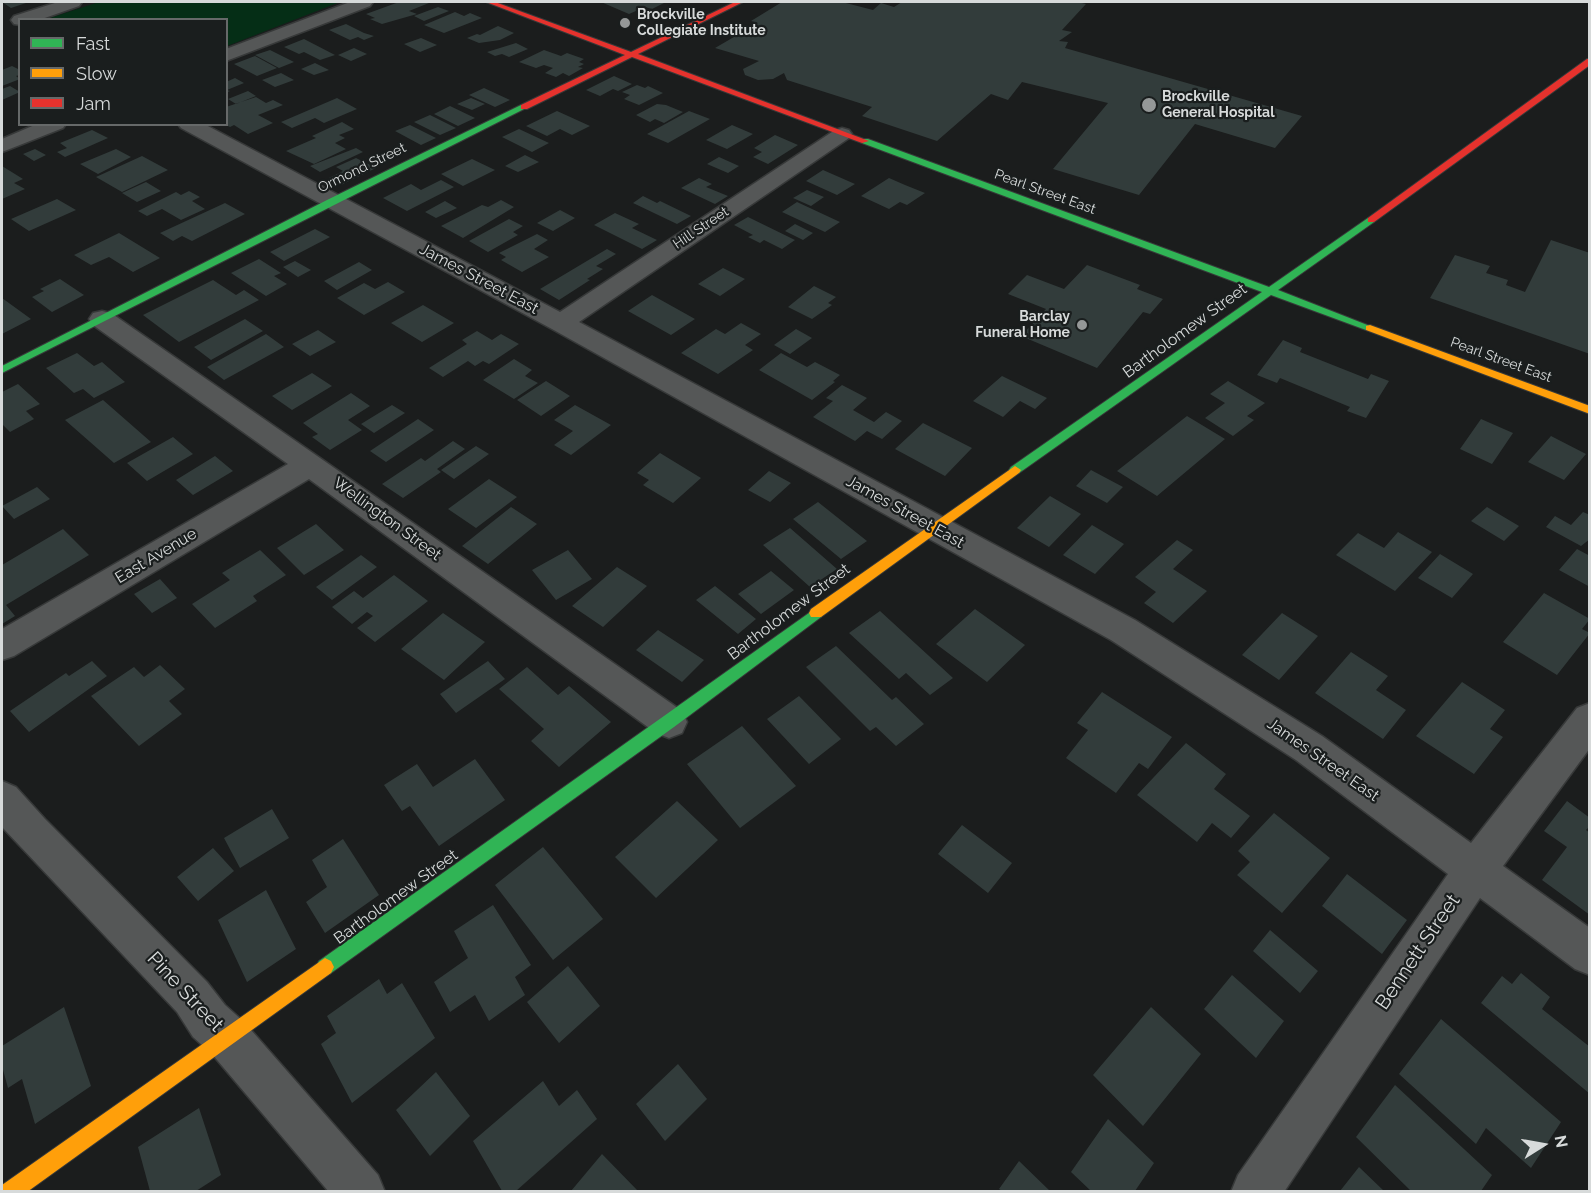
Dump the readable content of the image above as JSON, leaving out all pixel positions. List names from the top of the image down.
{
  "streets": {
    "street": [
      "Ormond Street",
      "Pearl Street East",
      "Hill Street",
      "James Street East",
      "Bartholomew Street",
      "Wellington Street",
      "East Avenue",
      "Bennett Street",
      "Pine Street"
    ]
  },
  "crossings": [
    ["Ormond Street", "Pearl Street East"],
    ["Ormond Street", "James Street East"],
    ["Ormond Street", "Wellington Street"],
    ["Pearl Street East", "Hill Street"],
    ["Pearl Street East", "Bartholomew Street"],
    ["Hill Street", "James Street East"],
    ["James Street East", "Bartholomew Street"],
    ["James Street East", "Bennett Street"],
    ["Bartholomew Street", "Wellington Street"],
    ["Bartholomew Street", "Pine Street"],
    ["Wellington Street", "East Avenue"]
  ],
  "places": ["Brockville Collegiate Institute", "Brockville General Hospital", "Barclay Funeral Home"],
  "legend": ["Fast", "Slow", "Jam"],
  "north": "right"
}
